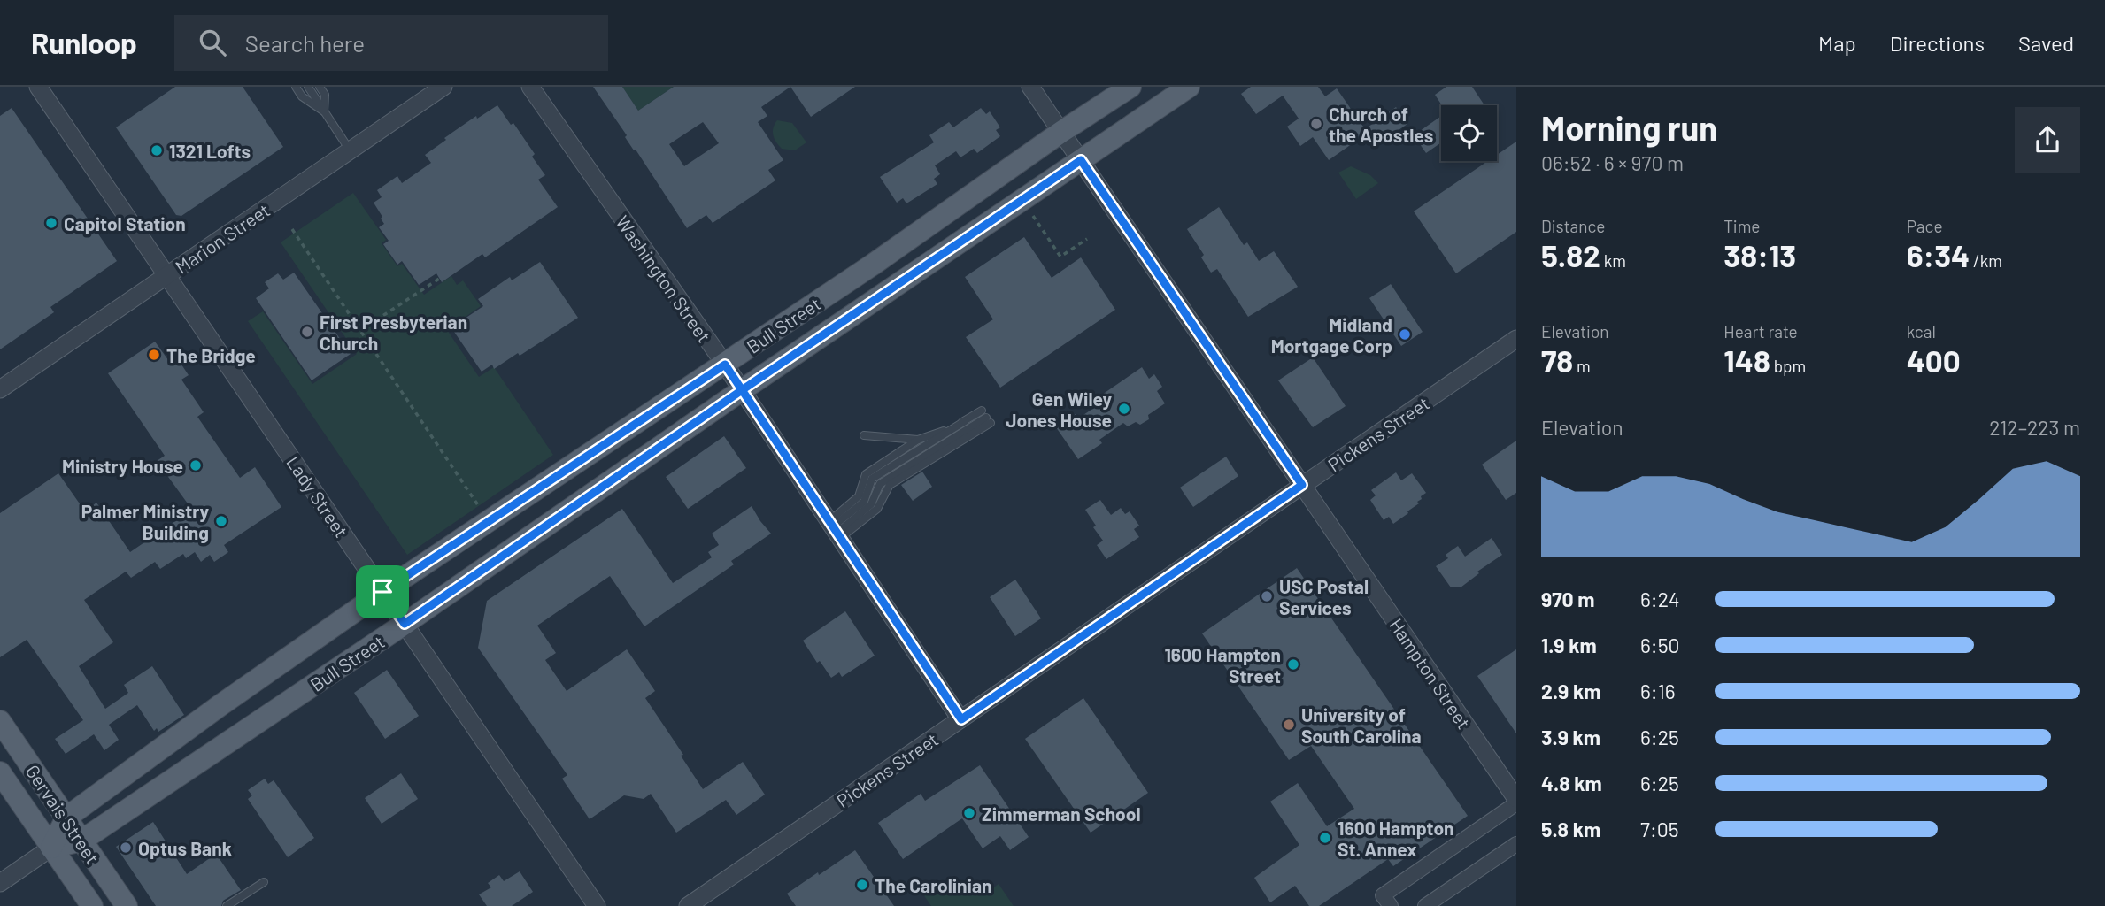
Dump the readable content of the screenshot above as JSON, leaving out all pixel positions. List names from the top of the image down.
{
  "streets": {
    "main road": ["Bull Street", "Gervais Street"],
    "street": [
      "Marion Street",
      "Washington Street",
      "Pickens Street",
      "Lady Street",
      "Hampton Street"
    ]
  },
  "crossings": [
    ["Marion Street", "Lady Street"],
    ["Washington Street", "Bull Street"],
    ["Washington Street", "Pickens Street"],
    ["Bull Street", "Lady Street"],
    ["Bull Street", "Hampton Street"],
    ["Bull Street", "Gervais Street"],
    ["Pickens Street", "Hampton Street"]
  ],
  "places": [
    "Church of the Apostles",
    "1321 Lofts",
    "Capitol Station",
    "First Presbyterian Church",
    "Midland Mortgage Corp",
    "The Bridge",
    "Gen Wiley Jones House",
    "Ministry House",
    "Palmer Ministry Building",
    "USC Postal Services",
    "1600 Hampton Street",
    "University of South Carolina",
    "Zimmerman School",
    "1600 Hampton St. Annex",
    "Optus Bank",
    "The Carolinian"
  ],
  "page": {
    "header": "Runloop",
    "search": "Search here",
    "nav": ["Map", "Directions", "Saved"],
    "heading": ["Morning run", "06:52 · 6 × 970 m"],
    "stats": [
      ["Distance", "5.82 km"],
      ["Time", "38:13"],
      ["Pace", "6:34 /km"],
      ["Elevation", "78 m"],
      ["Heart rate", "148 bpm"],
      ["kcal", "400"]
    ],
    "chart": ["Elevation", "212–223 m"],
    "list": [
      {
        "name": "970 m",
        "note": "6:24"
      },
      {
        "name": "1.9 km",
        "note": "6:50"
      },
      {
        "name": "2.9 km",
        "note": "6:16"
      },
      {
        "name": "3.9 km",
        "note": "6:25"
      },
      {
        "name": "4.8 km",
        "note": "6:25"
      },
      {
        "name": "5.8 km",
        "note": "7:05"
      }
    ]
  }
}
